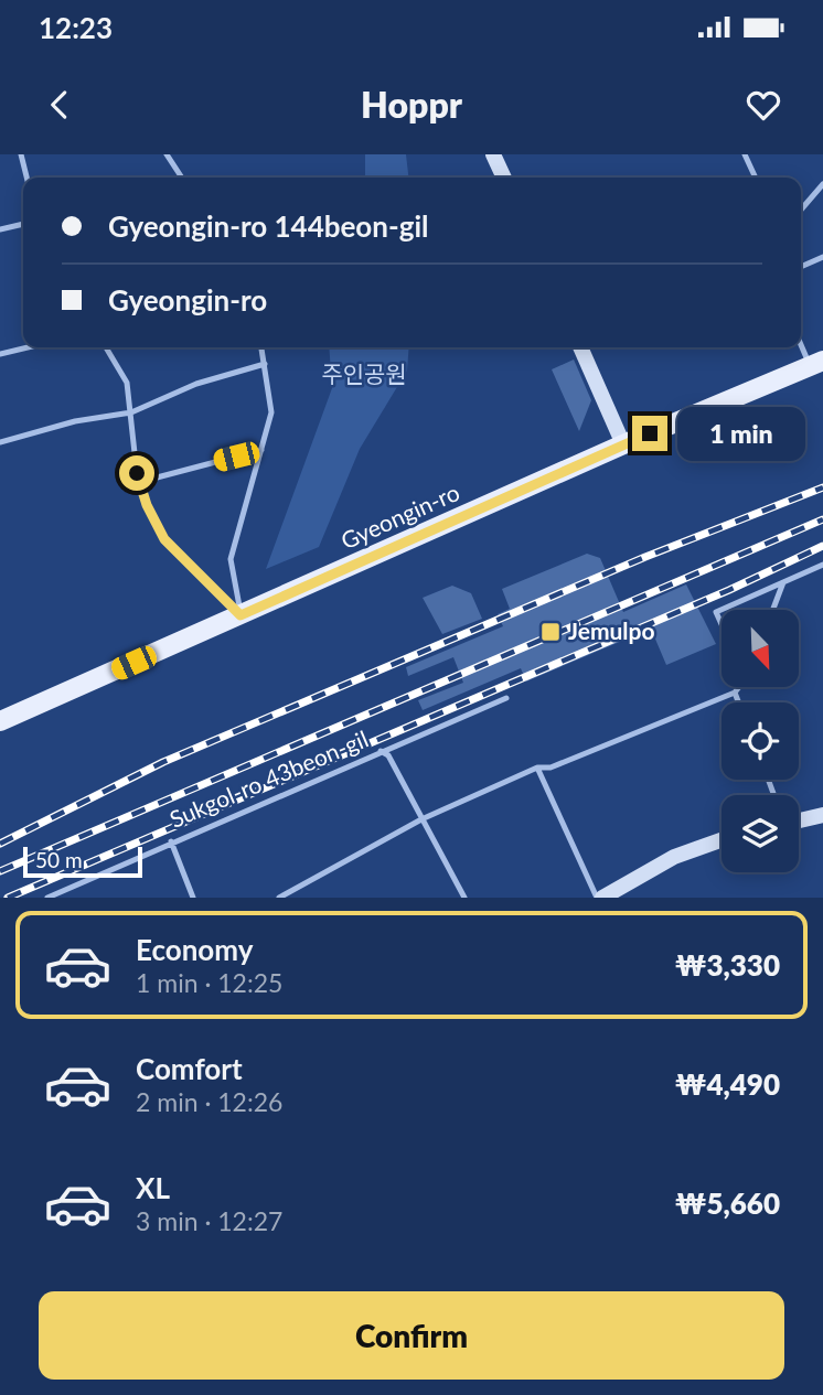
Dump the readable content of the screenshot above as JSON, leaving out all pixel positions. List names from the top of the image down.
{
  "streets": {
    "main road": ["Gyeongin-ro"],
    "lane": ["Sukgol-ro 43beon-gil"]
  },
  "parks": ["주인공원"],
  "places": {
    "transit": ["Jemulpo"]
  },
  "scale_bar": "50 m",
  "north": "bottom right",
  "page": {
    "status": "12:23",
    "header": "Hoppr",
    "banner": ["Gyeongin-ro 144beon-gil", "Gyeongin-ro"],
    "bubble": "1 min",
    "scale": "50 m",
    "list": [
      {
        "name": "Economy",
        "note": "1 min · 12:25",
        "value": "₩3,330"
      },
      {
        "name": "Comfort",
        "note": "2 min · 12:26",
        "value": "₩4,490"
      },
      {
        "name": "XL",
        "note": "3 min · 12:27",
        "value": "₩5,660"
      }
    ],
    "buttons": "Confirm"
  }
}
